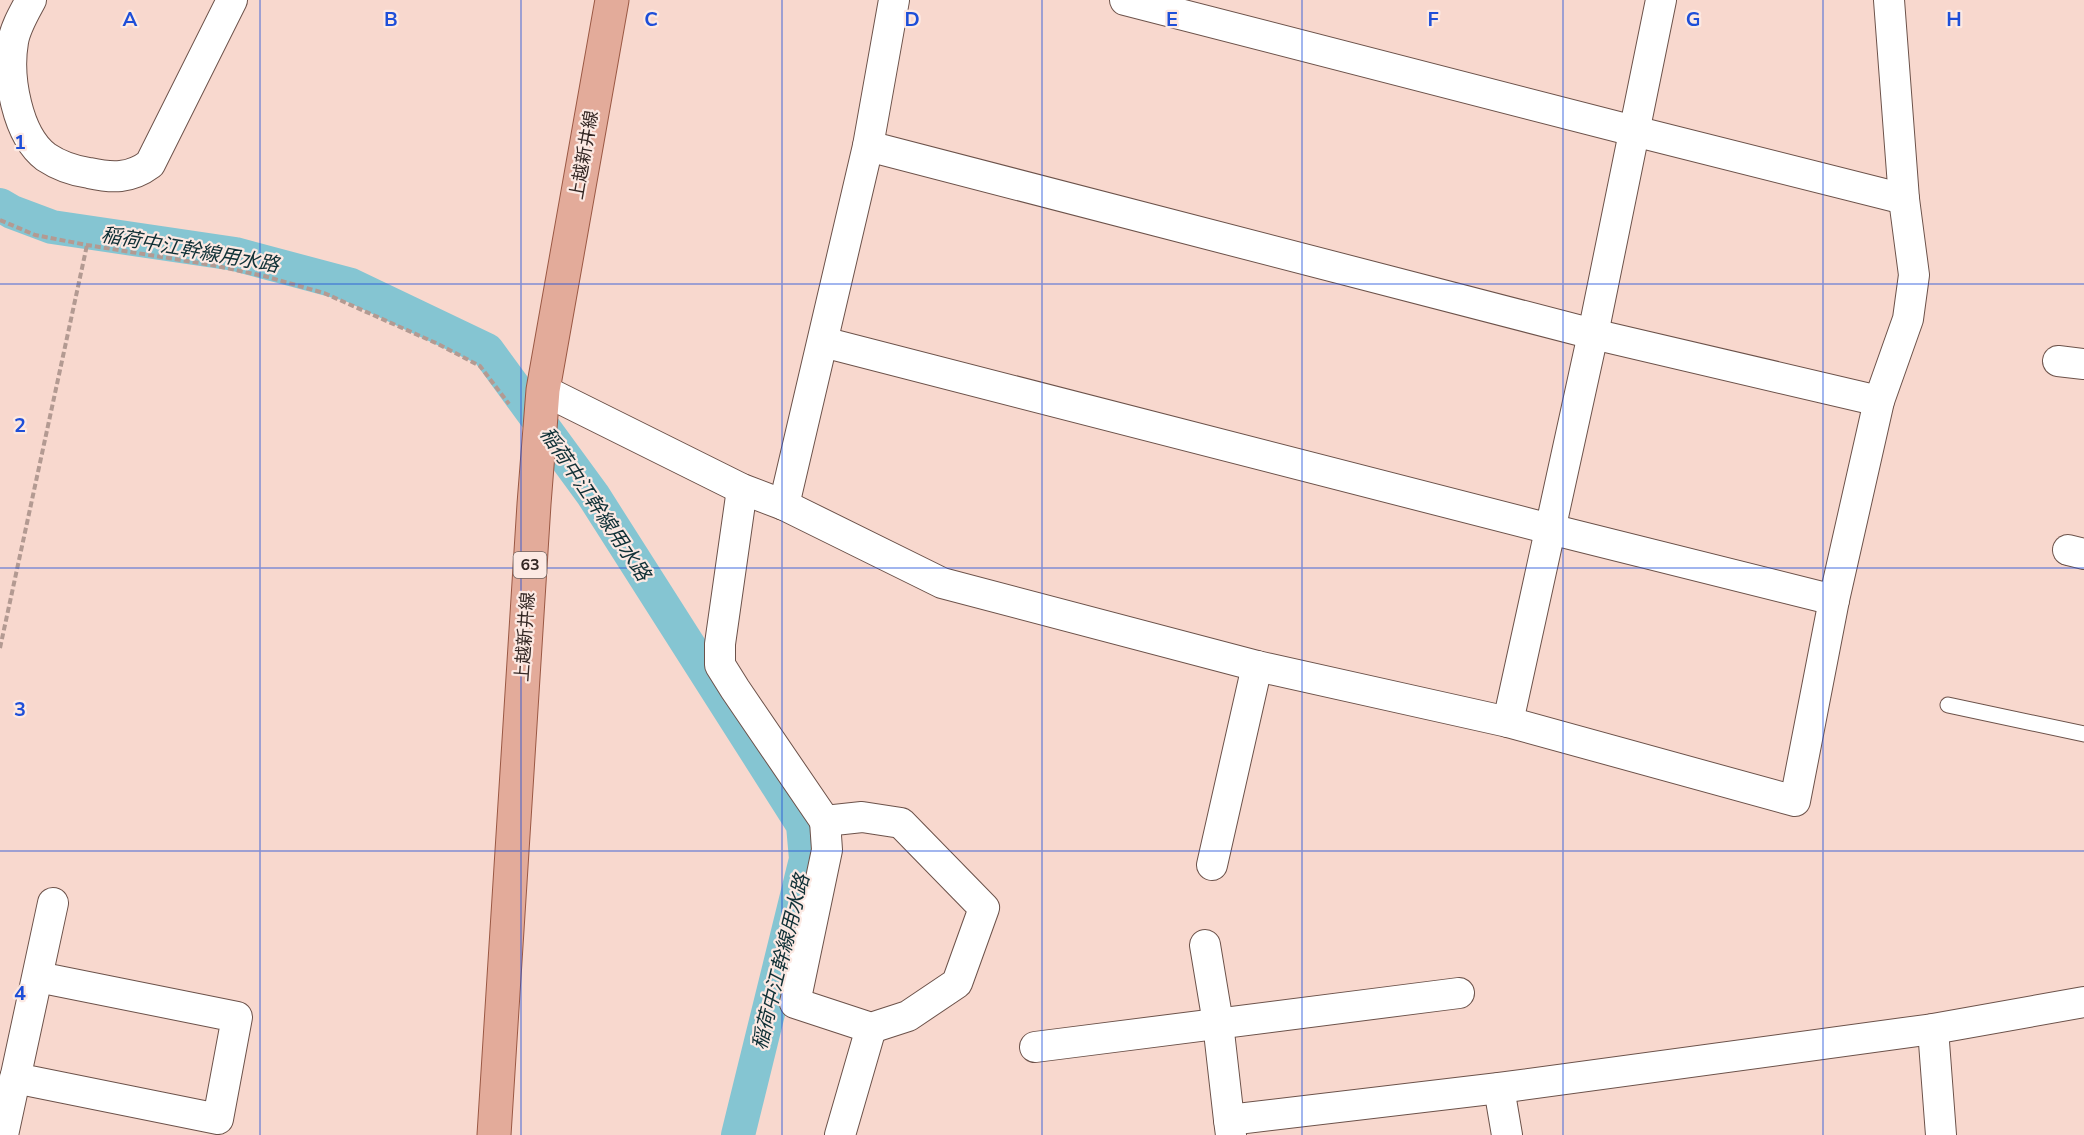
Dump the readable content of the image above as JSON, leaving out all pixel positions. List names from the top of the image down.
{
  "streets": {
    "main road": ["上越新井線", "63"]
  },
  "water": ["稲荷中江幹線用水路"],
  "grid": {
    "columns": [
      "A",
      "B",
      "C",
      "D",
      "E",
      "F",
      "G",
      "H"
    ],
    "rows": [
      "1",
      "2",
      "3",
      "4"
    ]
  }
}
